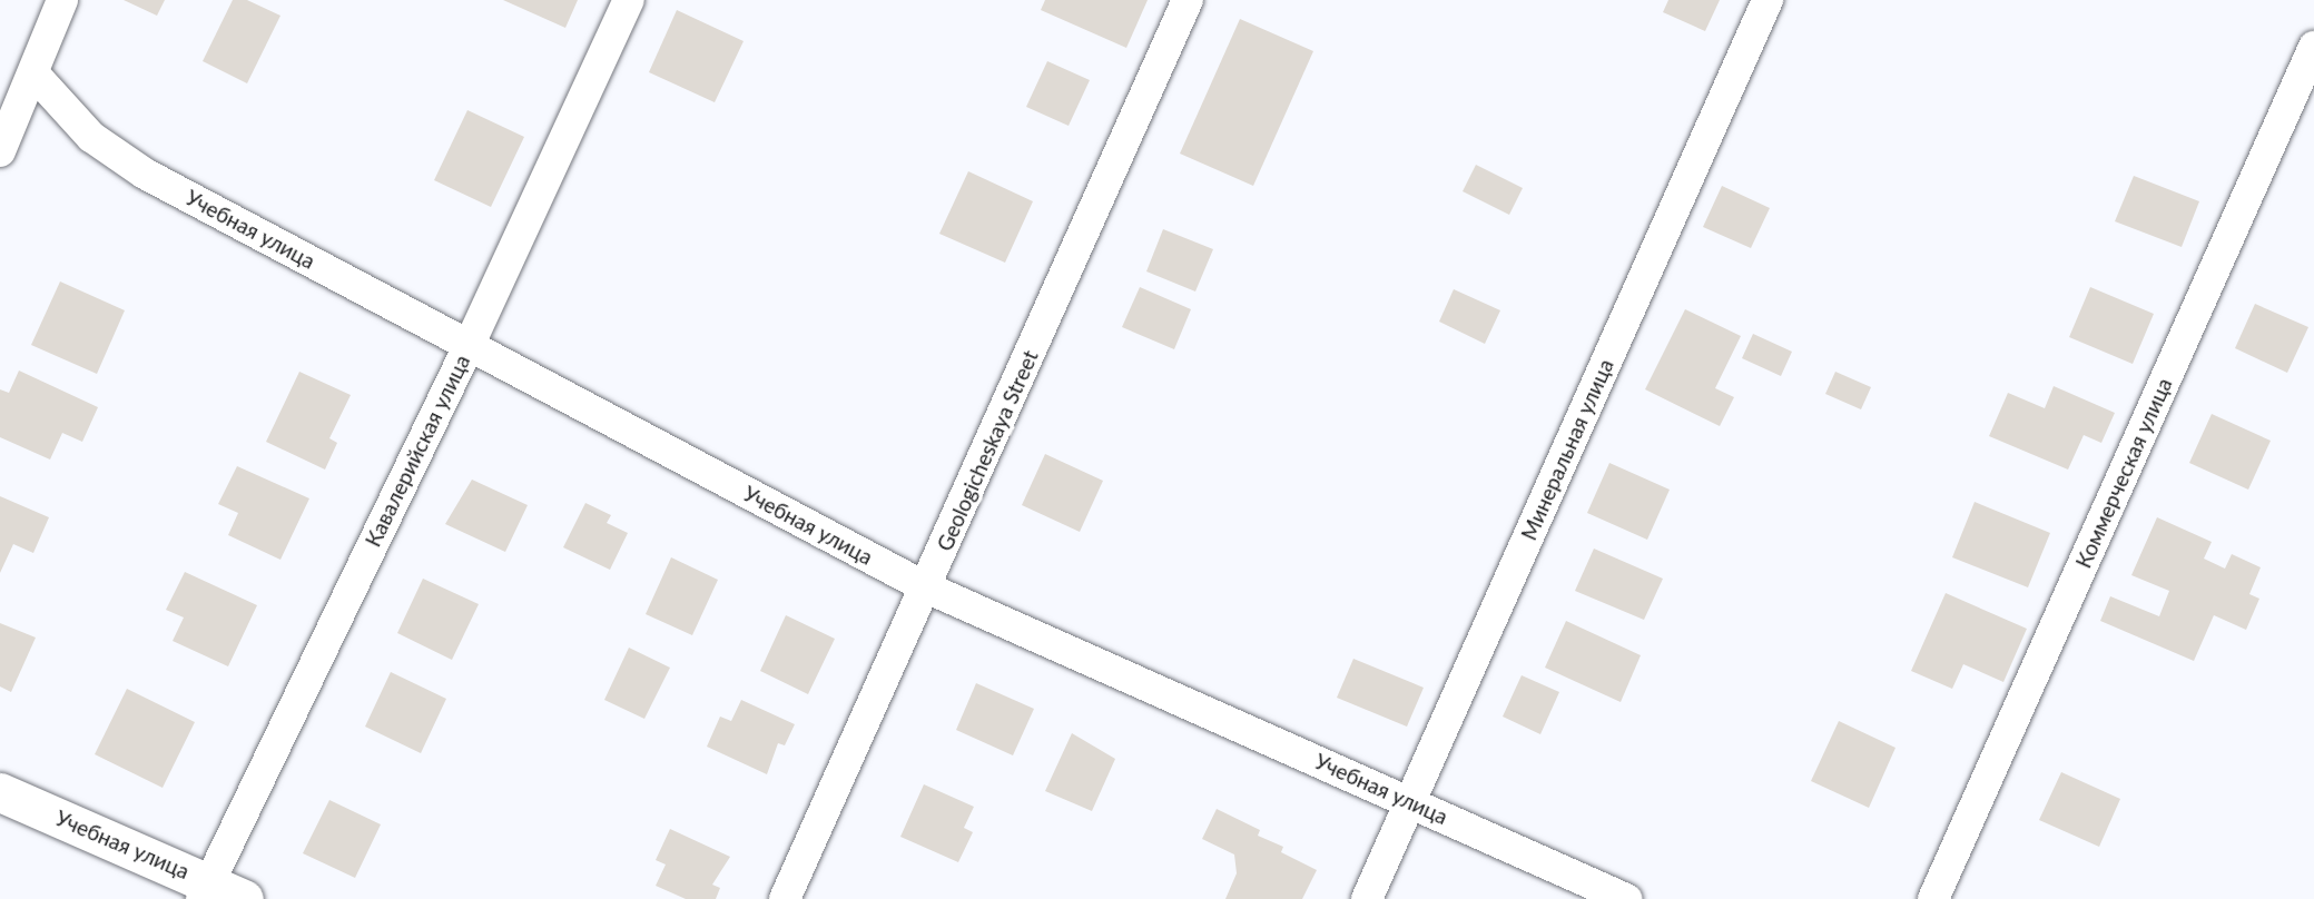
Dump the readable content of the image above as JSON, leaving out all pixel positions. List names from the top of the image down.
{
  "streets": {
    "street": [
      "Учебная улица",
      "Минеральная улица",
      "Кавалерийская улица",
      "Geologicheskaya Street",
      "Коммерческая улица"
    ]
  },
  "crossings": [
    ["Учебная улица", "Минеральная улица"],
    ["Учебная улица", "Кавалерийская улица"],
    ["Учебная улица", "Geologicheskaya Street"]
  ]
}
